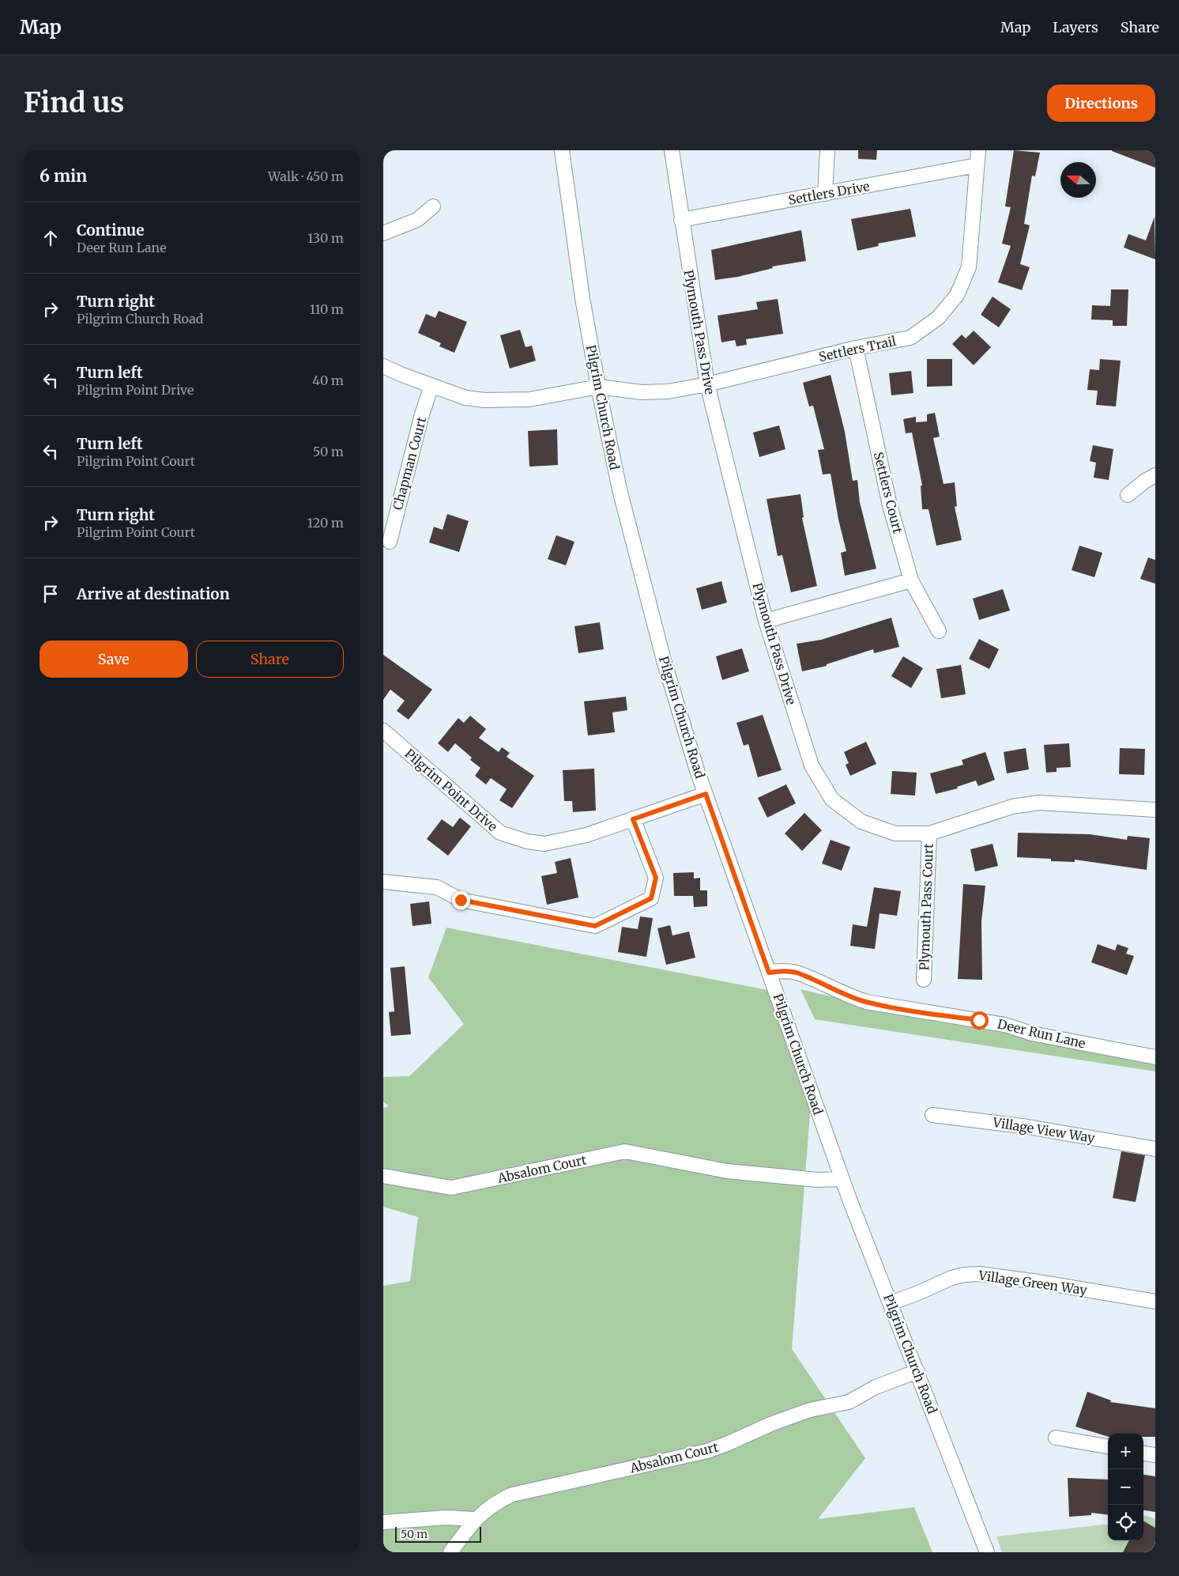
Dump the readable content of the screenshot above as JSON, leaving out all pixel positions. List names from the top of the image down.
{
  "streets": {
    "street": [
      "Settlers Drive",
      "Plymouth Pass Drive",
      "Settlers Trail",
      "Pilgrim Church Road",
      "Chapman Court",
      "Settlers Court",
      "Pilgrim Point Drive",
      "Plymouth Pass Court",
      "Deer Run Lane",
      "Village View Way",
      "Absalom Court",
      "Village Green Way"
    ]
  },
  "crossings": [
    ["Settlers Drive", "Plymouth Pass Drive"],
    ["Settlers Drive", "Settlers Trail"],
    ["Plymouth Pass Drive", "Settlers Trail"],
    ["Plymouth Pass Drive", "Plymouth Pass Court"],
    ["Settlers Trail", "Pilgrim Church Road"],
    ["Settlers Trail", "Chapman Court"],
    ["Settlers Trail", "Settlers Court"],
    ["Pilgrim Church Road", "Pilgrim Point Drive"],
    ["Pilgrim Church Road", "Deer Run Lane"],
    ["Pilgrim Church Road", "Absalom Court"],
    ["Pilgrim Church Road", "Village Green Way"]
  ],
  "scale_bar": "50 m",
  "north": "left",
  "page": {
    "header": "Map",
    "nav": ["Map", "Layers", "Share"],
    "buttons": [
      "Directions",
      ["Save", "Share"]
    ],
    "title": "Find us",
    "heading": ["6 min", "Walk · 450 m"],
    "list": [
      ["Continue", "Deer Run Lane", "130 m"],
      ["Turn right", "Pilgrim Church Road", "110 m"],
      ["Turn left", "Pilgrim Point Drive", "40 m"],
      ["Turn left", "Pilgrim Point Court", "50 m"],
      ["Turn right", "Pilgrim Point Court", "120 m"],
      "Arrive at destination"
    ],
    "map_buttons": ["+", "−"],
    "scale": "50 m"
  }
}
